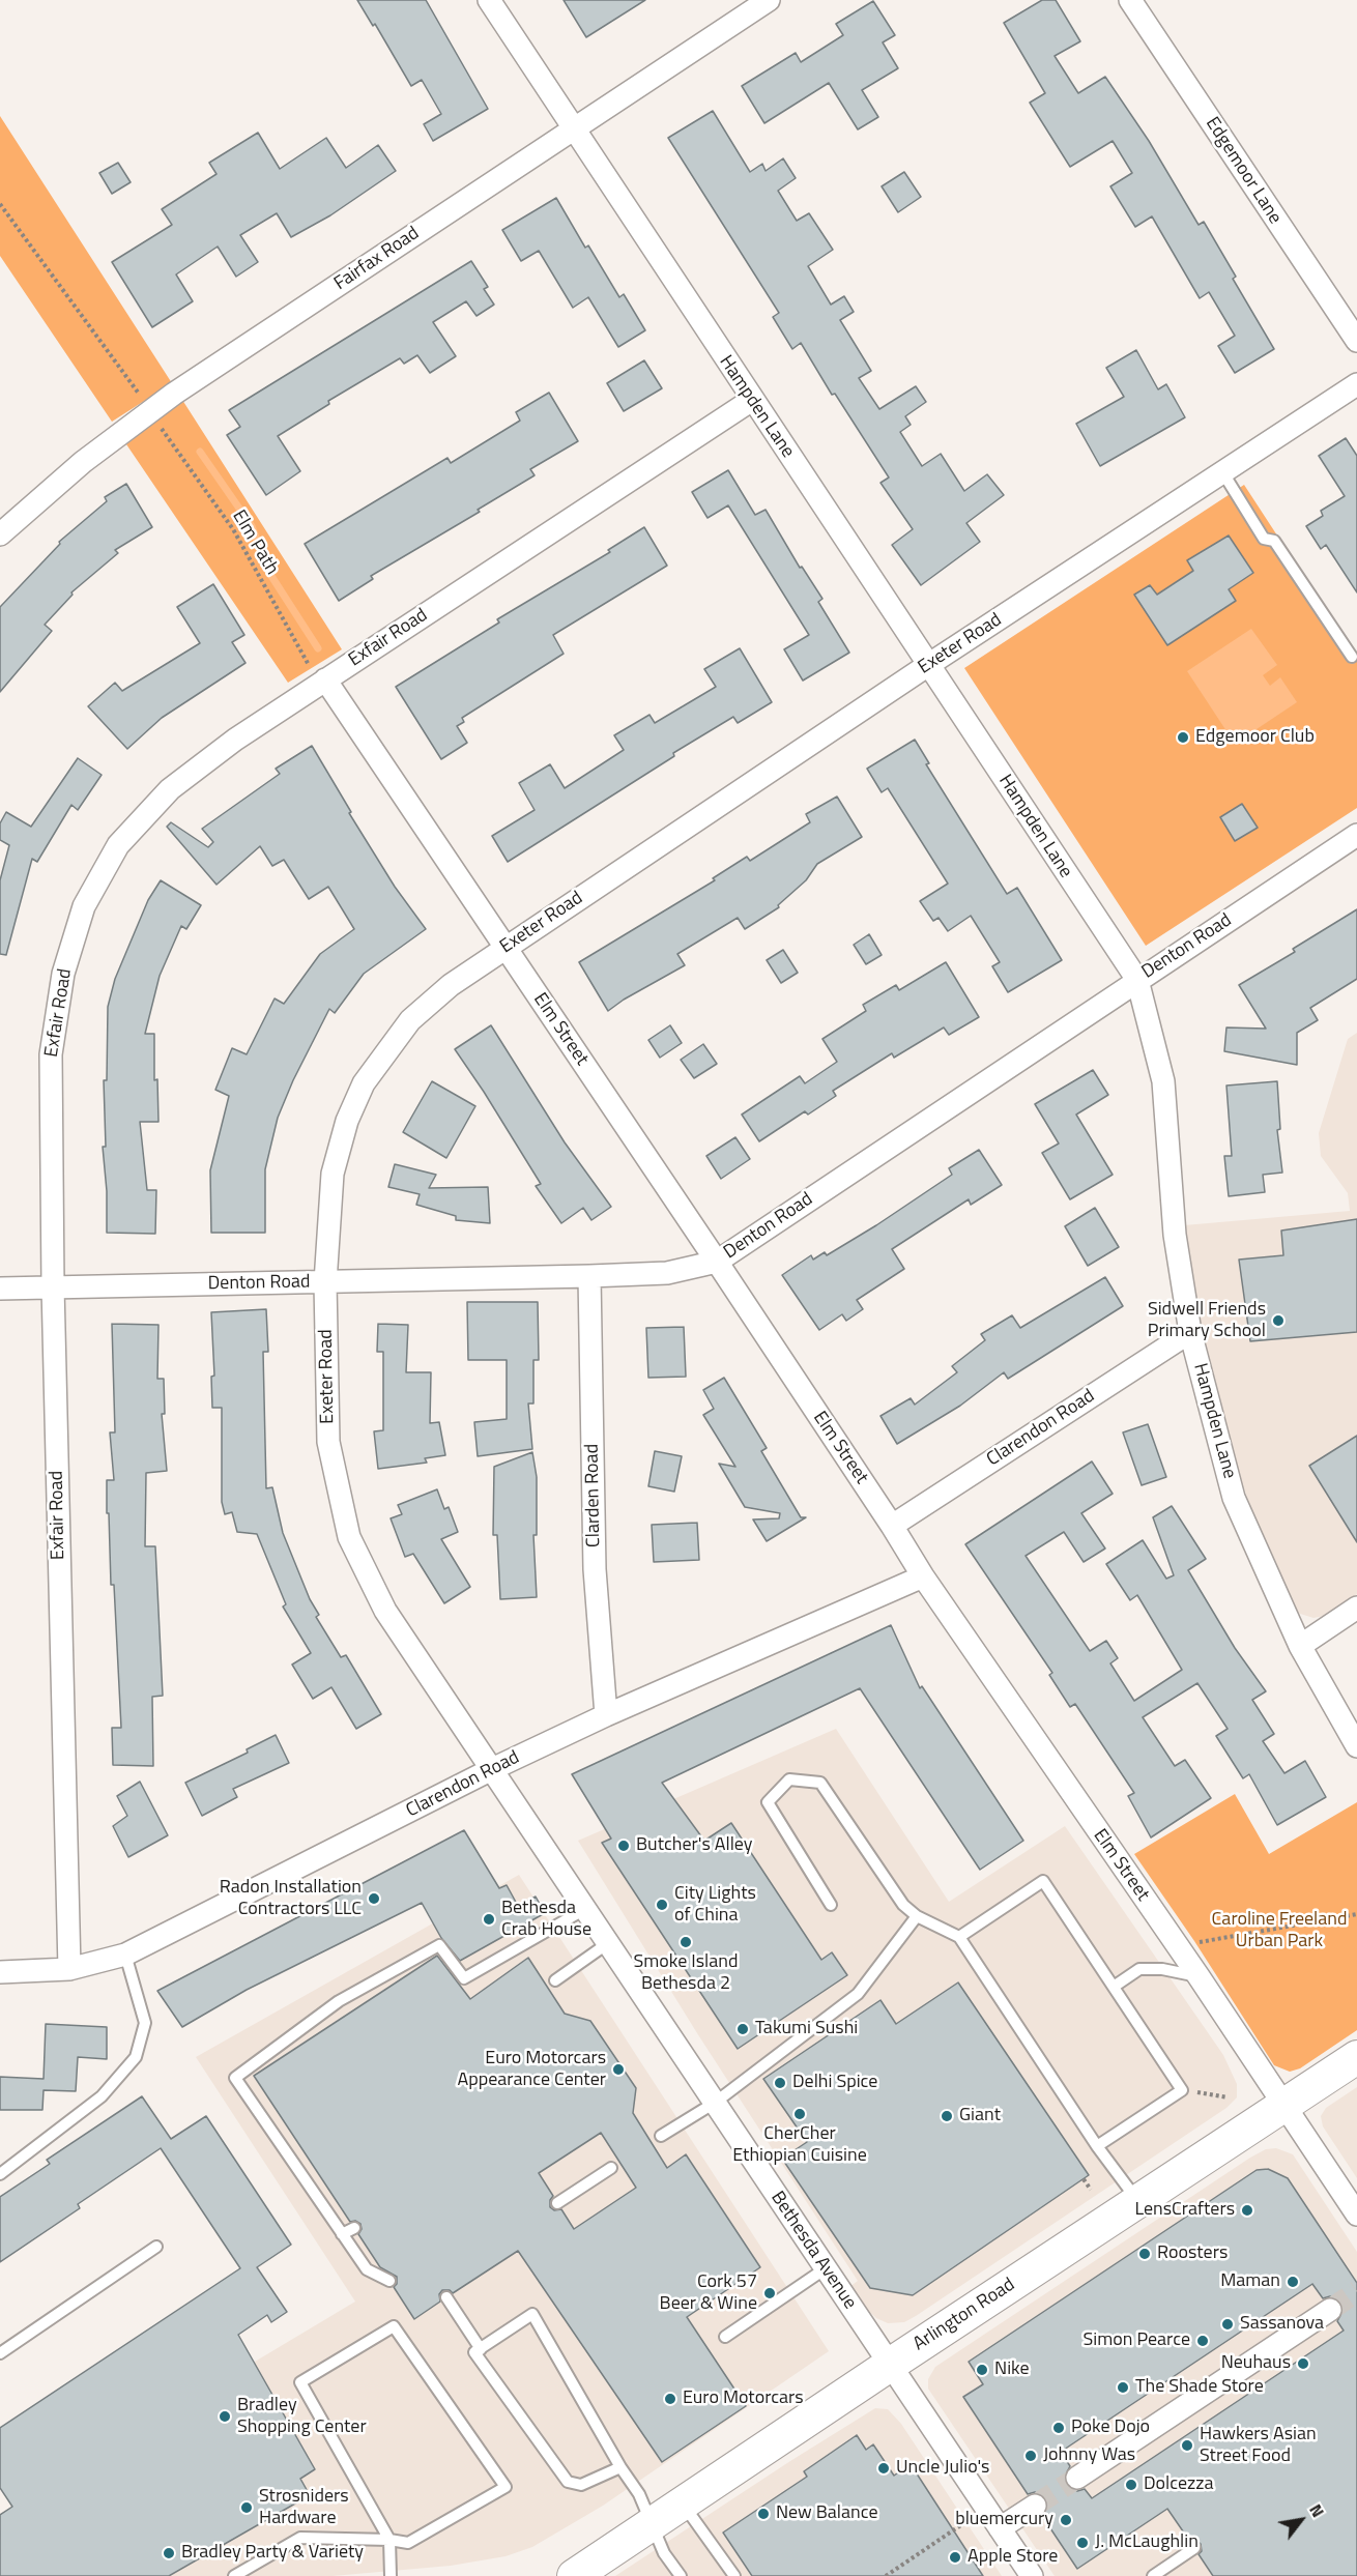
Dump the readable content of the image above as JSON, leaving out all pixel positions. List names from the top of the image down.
{
  "streets": {
    "main road": ["Arlington Road"],
    "street": [
      "Edgemoor Lane",
      "Fairfax Road",
      "Hampden Lane",
      "Exfair Road",
      "Exeter Road",
      "Denton Road",
      "Elm Street",
      "Clarendon Road",
      "Clarden Road",
      "Bethesda Avenue"
    ],
    "path": ["Elm Path"]
  },
  "crossings": [
    ["Fairfax Road", "Hampden Lane"],
    ["Hampden Lane", "Exfair Road"],
    ["Hampden Lane", "Exeter Road"],
    ["Hampden Lane", "Denton Road"],
    ["Hampden Lane", "Clarendon Road"],
    ["Elm Path", "Exfair Road"],
    ["Elm Path", "Elm Street"],
    ["Exfair Road", "Denton Road"],
    ["Exfair Road", "Elm Street"],
    ["Exfair Road", "Clarendon Road"],
    ["Exeter Road", "Denton Road"],
    ["Exeter Road", "Elm Street"],
    ["Exeter Road", "Clarendon Road"],
    ["Exeter Road", "Bethesda Avenue"],
    ["Denton Road", "Elm Street"],
    ["Denton Road", "Clarden Road"],
    ["Elm Street", "Clarendon Road"],
    ["Elm Street", "Arlington Road"],
    ["Clarendon Road", "Clarden Road"],
    ["Clarendon Road", "Bethesda Avenue"],
    ["Bethesda Avenue", "Arlington Road"]
  ],
  "parks": ["Caroline Freeland Urban Park"],
  "places": [
    "Edgemoor Club",
    "Sidwell Friends Primary School",
    "Butcher's Alley",
    "Radon Installation Contractors LLC",
    "City Lights of China",
    "Bethesda Crab House",
    "Smoke Island Bethesda 2",
    "Takumi Sushi",
    "Euro Motorcars Appearance Center",
    "Delhi Spice",
    "CherCher Ethiopian Cuisine",
    "Giant",
    "LensCrafters",
    "Roosters",
    "Maman",
    "Cork 57 Beer & Wine",
    "Sassanova",
    "Simon Pearce",
    "Neuhaus",
    "Nike",
    "The Shade Store",
    "Euro Motorcars",
    "Bradley Shopping Center",
    "Poke Dojo",
    "Hawkers Asian Street Food",
    "Johnny Was",
    "Uncle Julio's",
    "Dolcezza",
    "Strosniders Hardware",
    "New Balance",
    "bluemercury",
    "J. McLaughlin",
    "Bradley Party & Variety",
    "Apple Store"
  ],
  "north": "top right"
}
